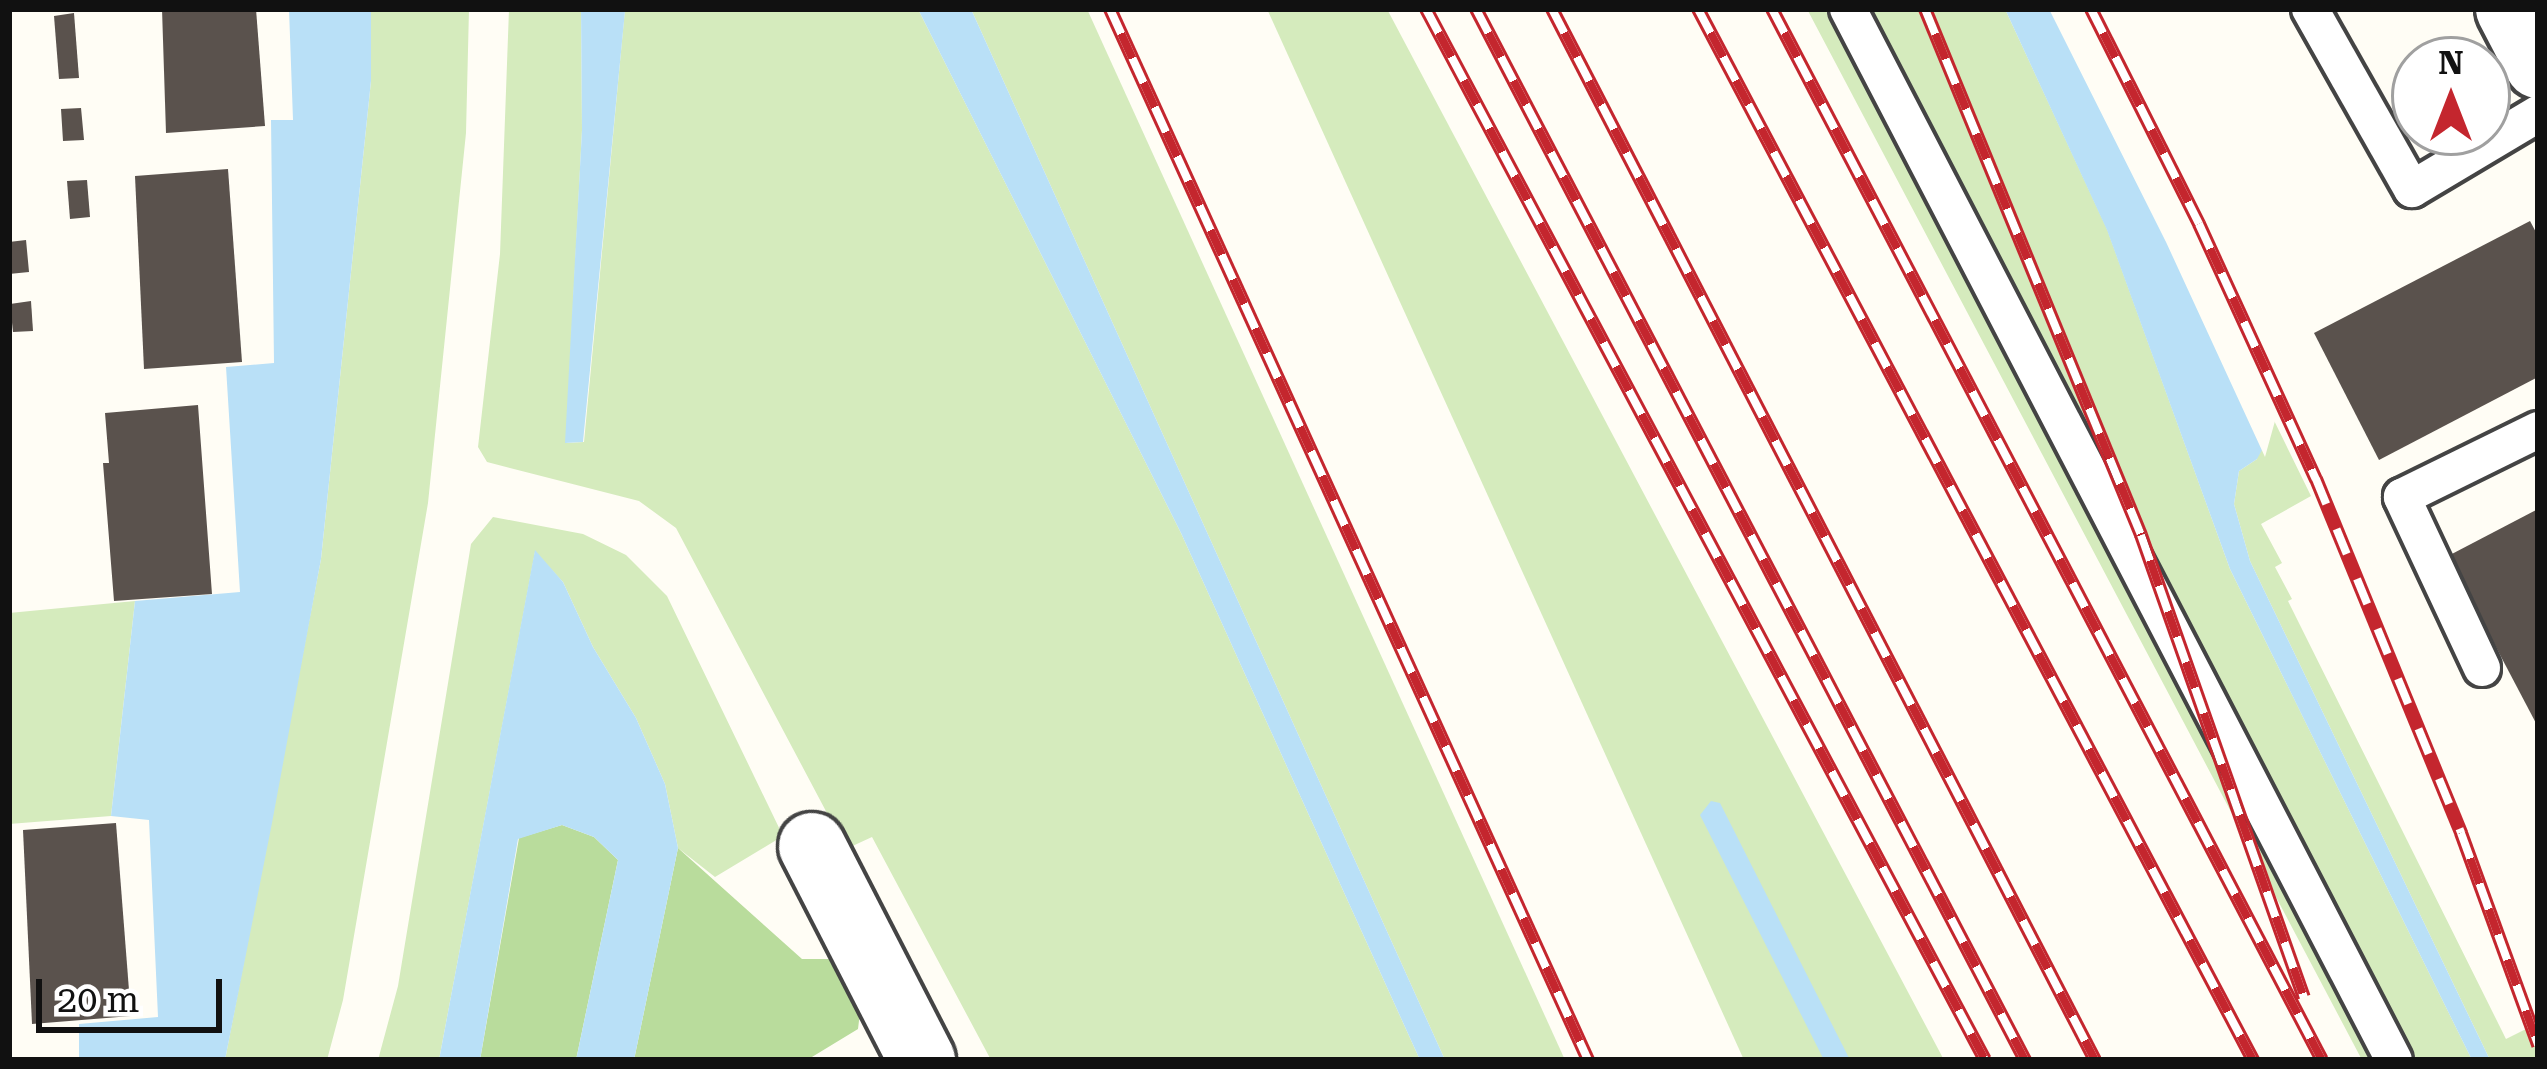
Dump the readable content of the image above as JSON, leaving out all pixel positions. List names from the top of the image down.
{
  "scale_bar": "20 m",
  "north": "top"
}
